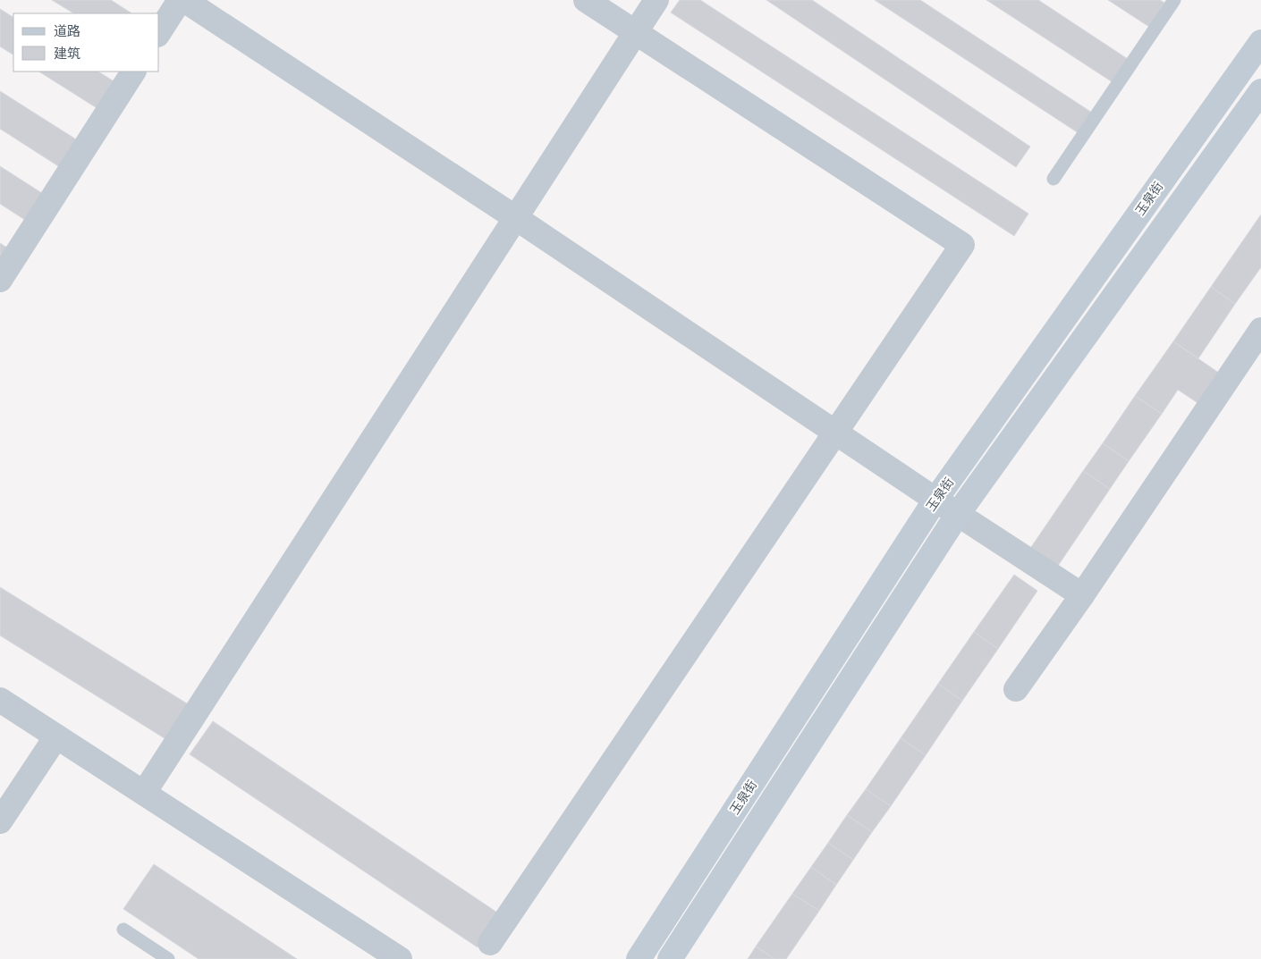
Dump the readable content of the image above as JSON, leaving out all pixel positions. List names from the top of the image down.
{
  "streets": {
    "main road": ["玉泉街"]
  },
  "legend": ["道路", "建筑"]
}
